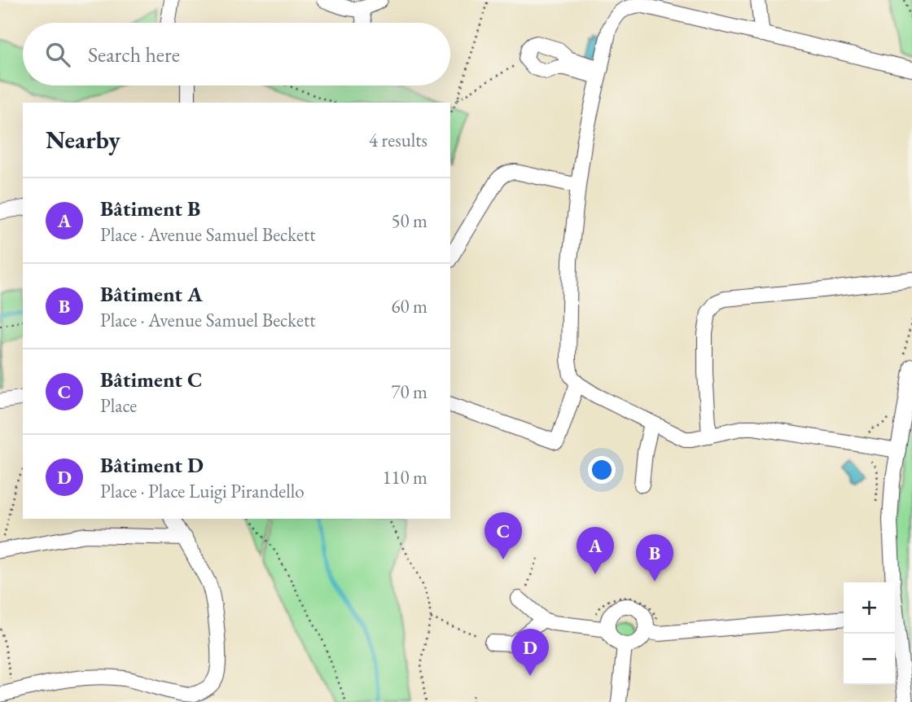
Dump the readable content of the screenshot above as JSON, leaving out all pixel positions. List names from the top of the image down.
{
  "page": {
    "search": "Search here",
    "heading": ["Nearby", "4 results"],
    "list": [
      {
        "mark": "A",
        "name": "Bâtiment B",
        "note": "Place · Avenue Samuel Beckett",
        "value": "50 m"
      },
      {
        "mark": "B",
        "name": "Bâtiment A",
        "note": "Place · Avenue Samuel Beckett",
        "value": "60 m"
      },
      {
        "mark": "C",
        "name": "Bâtiment C",
        "note": "Place",
        "value": "70 m"
      },
      {
        "mark": "D",
        "name": "Bâtiment D",
        "note": "Place · Place Luigi Pirandello",
        "value": "110 m"
      }
    ],
    "pins": [
      "C",
      "A",
      "B",
      "D"
    ],
    "map_buttons": ["+", "−"]
  }
}
